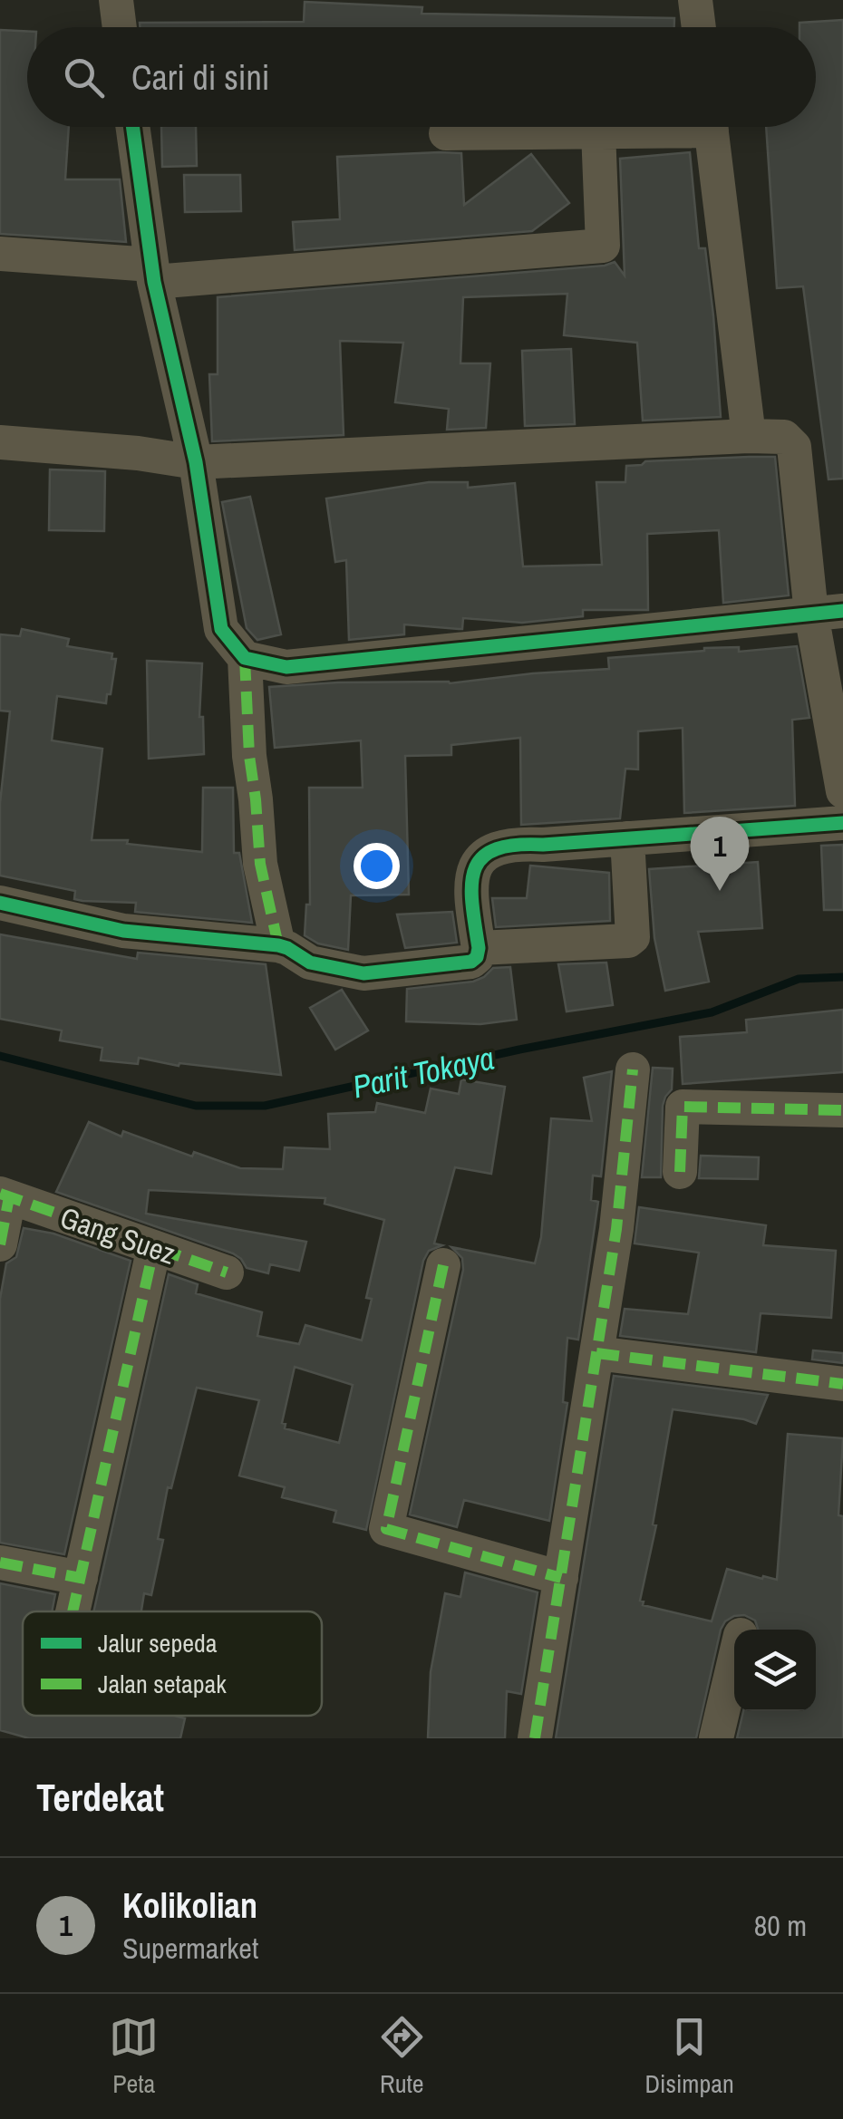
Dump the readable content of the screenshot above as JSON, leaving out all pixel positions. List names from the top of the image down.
{
  "streets": {
    "street": ["Gang Suez"]
  },
  "water": ["Parit Tokaya"],
  "legend": ["Jalur sepeda", "Jalan setapak"],
  "page": {
    "search": "Cari di sini",
    "pins": "1",
    "heading": "Terdekat",
    "list": [
      {
        "mark": "1",
        "name": "Kolikolian",
        "note": "Supermarket",
        "value": "80 m"
      }
    ],
    "nav": ["Peta", "Rute", "Disimpan"]
  }
}
